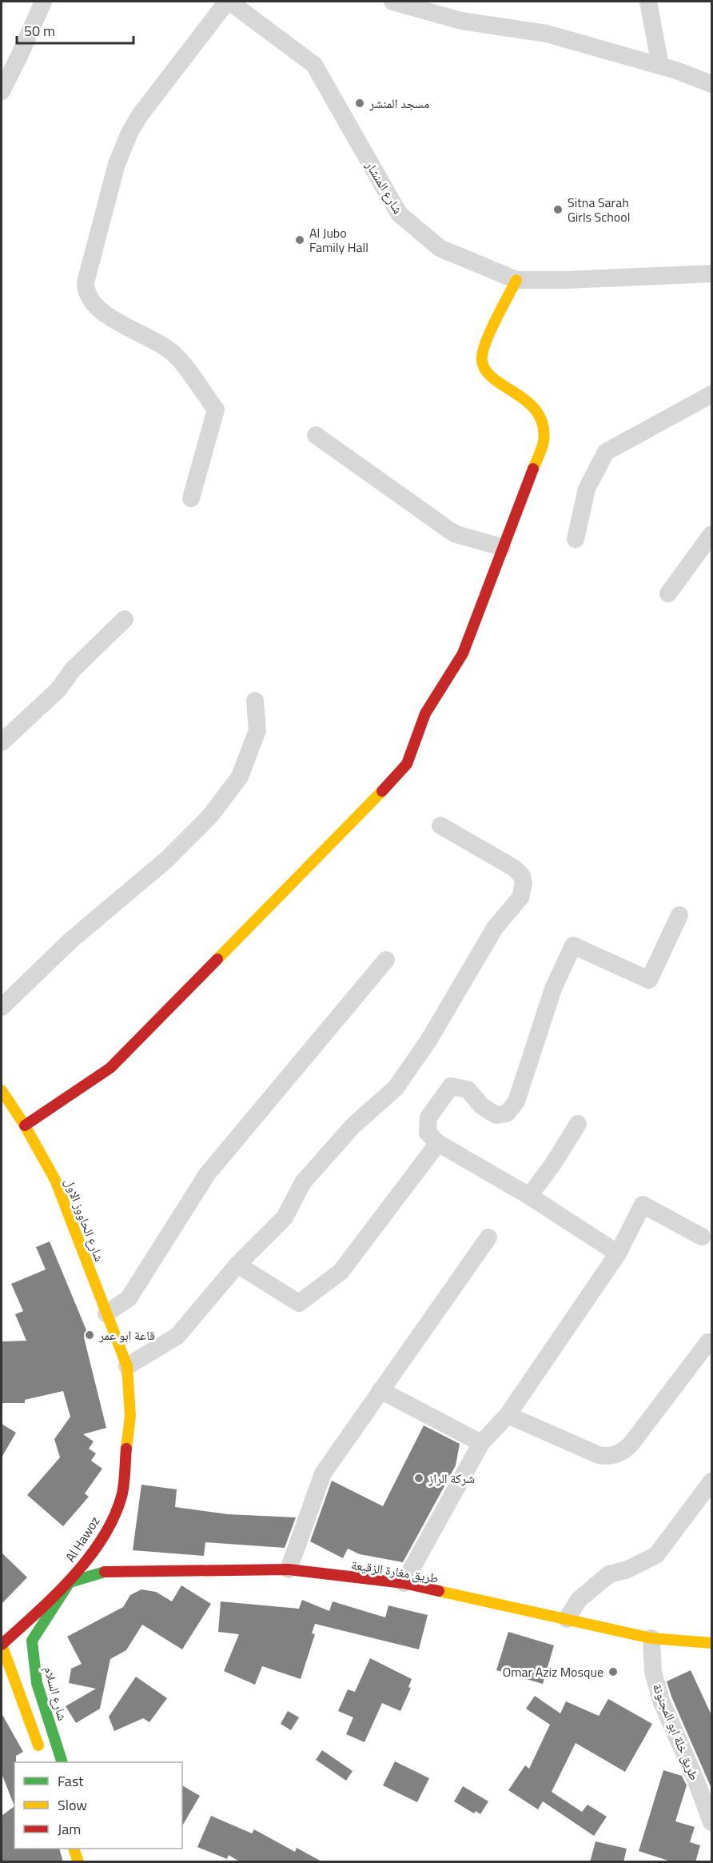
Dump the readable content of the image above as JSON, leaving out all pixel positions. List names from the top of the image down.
{
  "streets": {
    "street": [
      "شارع المنشار",
      "شارع الحاووز الاول",
      "Al Hawoz",
      "طريق مغارة الزقيعة",
      "شارع السلام",
      "طريق خلة ابو المجنونة"
    ]
  },
  "crossings": [
    ["شارع الحاووز الاول", "Al Hawoz"],
    ["Al Hawoz", "طريق مغارة الزقيعة"],
    ["Al Hawoz", "شارع السلام"],
    ["طريق مغارة الزقيعة", "شارع السلام"],
    ["طريق مغارة الزقيعة", "طريق خلة ابو المجنونة"]
  ],
  "places": [
    "مسجد المنشر",
    "Sitna Sarah Girls School",
    "Al Jubo Family Hall",
    "قاعة ابو عمر",
    "شركة الراز",
    "Omar Aziz Mosque"
  ],
  "legend": ["Fast", "Slow", "Jam"],
  "scale_bar": "50 m"
}
